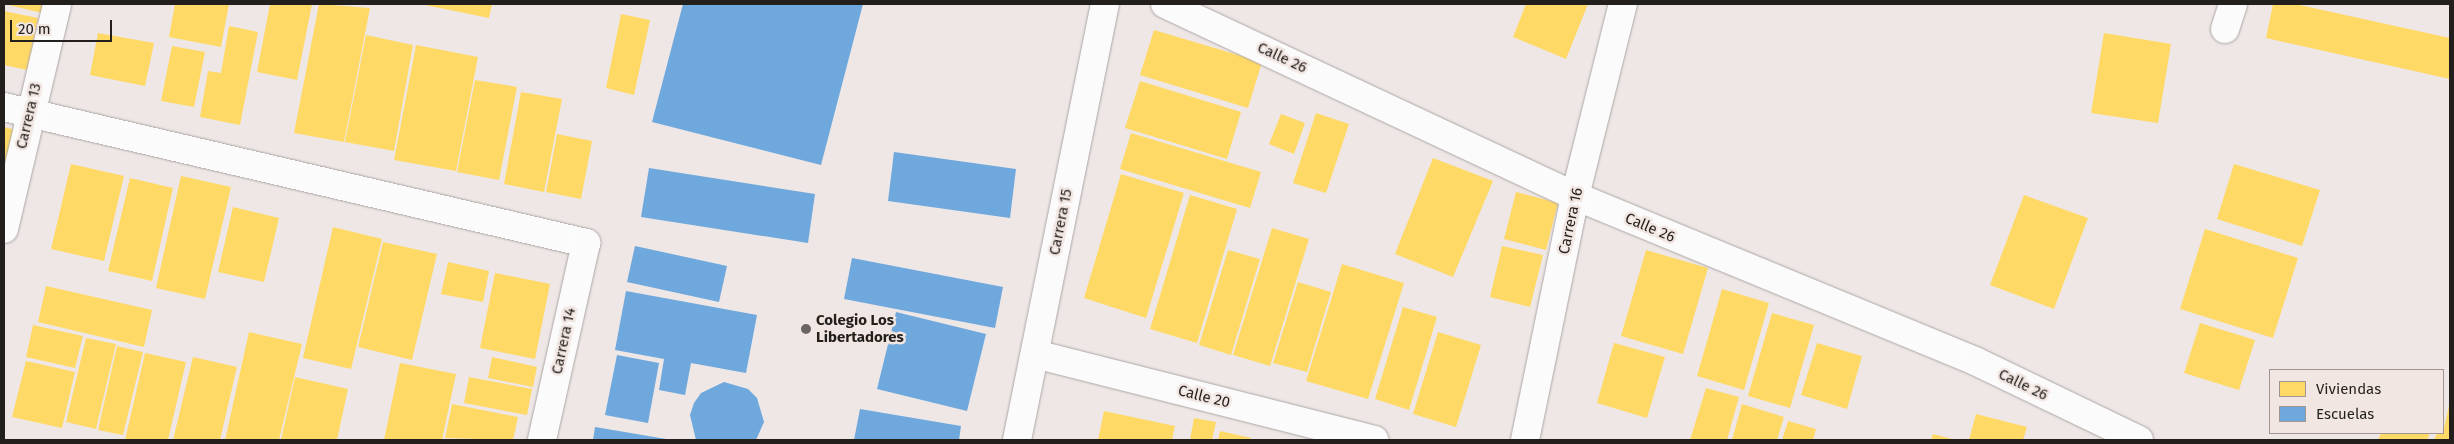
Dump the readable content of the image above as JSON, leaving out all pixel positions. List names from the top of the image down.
{
  "streets": {
    "street": [
      "Calle 26",
      "Carrera 13",
      "Carrera 16",
      "Carrera 15",
      "Carrera 14",
      "Calle 20"
    ]
  },
  "crossings": [
    ["Calle 26", "Carrera 16"],
    ["Carrera 13", "Carrera 14"],
    ["Carrera 15", "Calle 20"]
  ],
  "places": ["Colegio Los Libertadores"],
  "legend": ["Viviendas", "Escuelas"],
  "scale_bar": "20 m"
}
